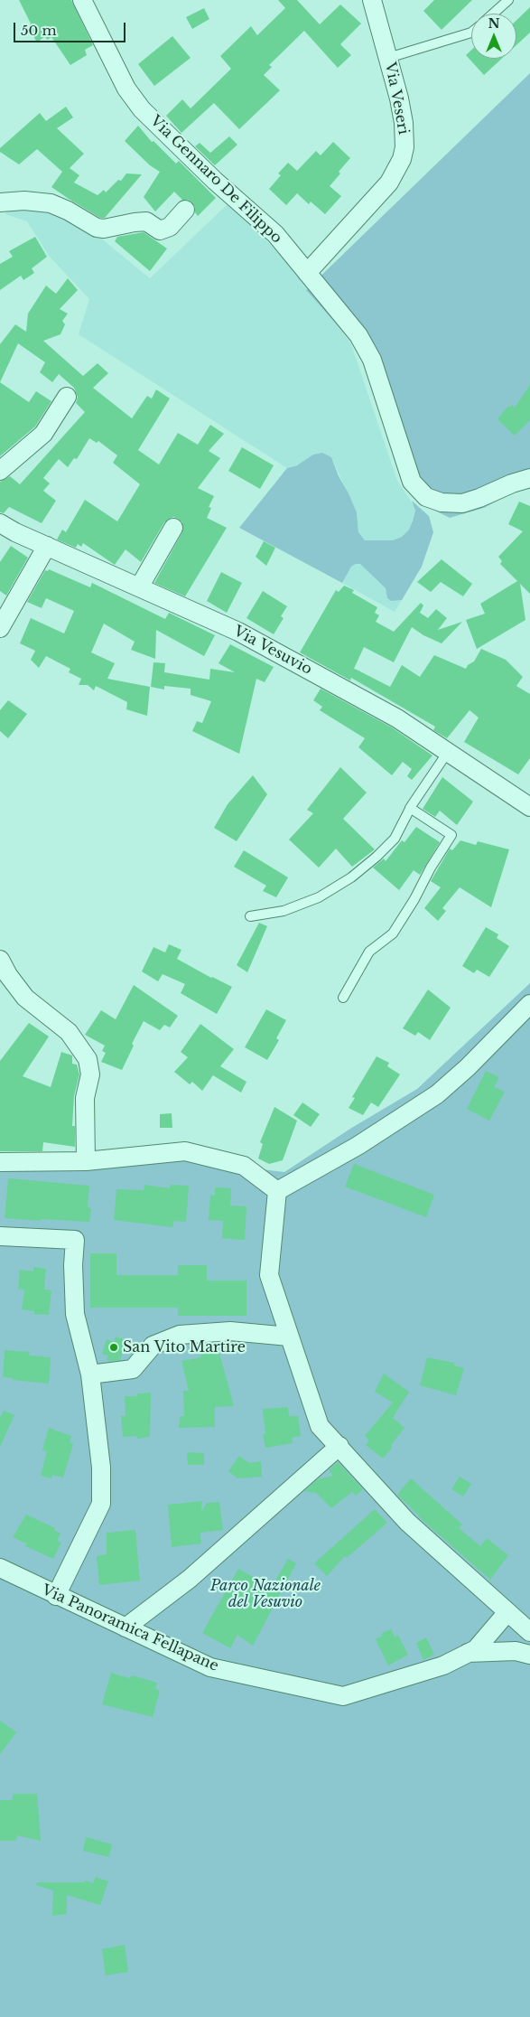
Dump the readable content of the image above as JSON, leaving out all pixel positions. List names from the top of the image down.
{
  "streets": {
    "street": [
      "Via Veseri",
      "Via Gennaro De Filippo",
      "Via Vesuvio",
      "Via Panoramica Fellapane"
    ]
  },
  "crossings": [
    ["Via Veseri", "Via Gennaro De Filippo"]
  ],
  "parks": ["Parco Nazionale del Vesuvio"],
  "places": ["San Vito Martire"],
  "scale_bar": "50 m",
  "north": "top"
}
